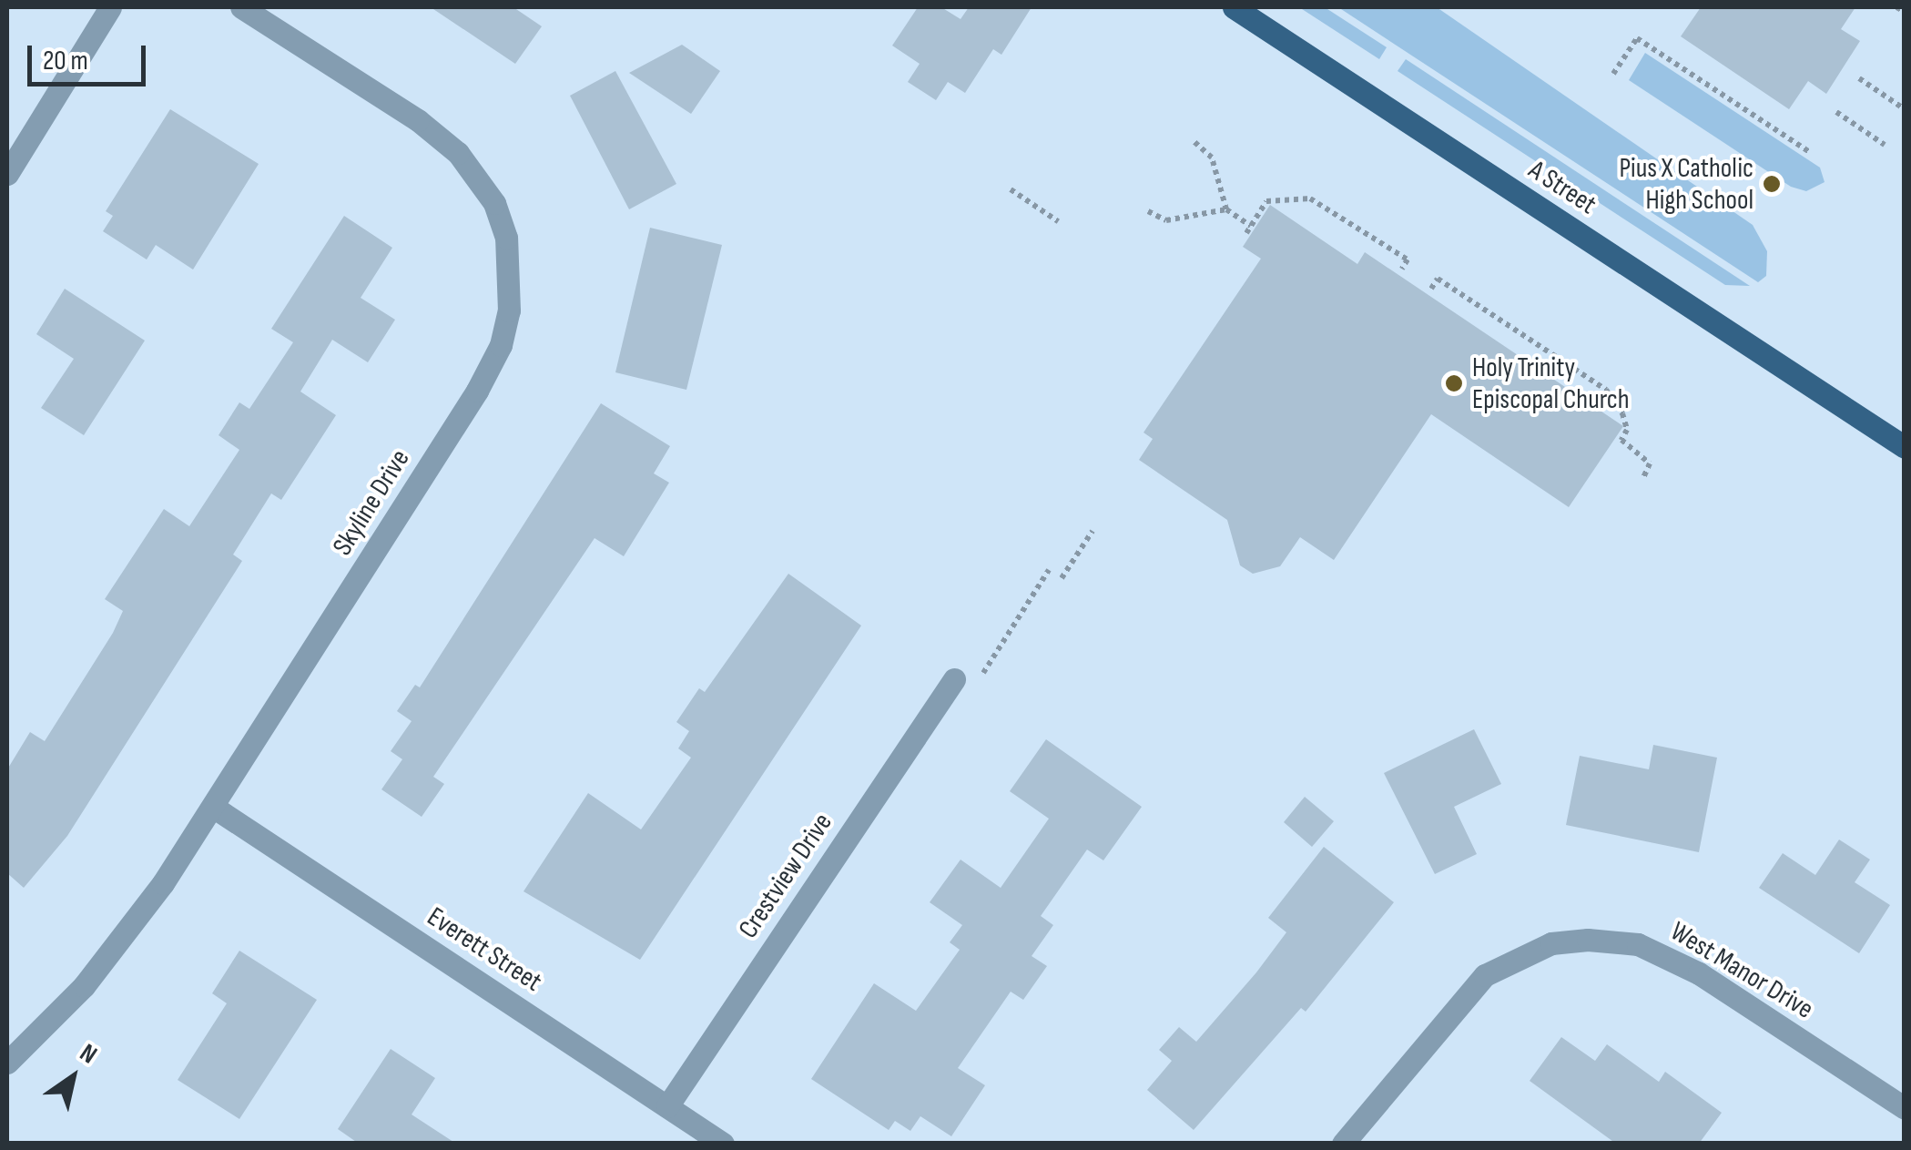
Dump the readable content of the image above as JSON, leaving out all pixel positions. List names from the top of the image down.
{
  "streets": {
    "main road": ["A Street"],
    "street": [
      "Skyline Drive",
      "Crestview Drive",
      "Everett Street",
      "West Manor Drive"
    ]
  },
  "crossings": [
    ["Skyline Drive", "Everett Street"],
    ["Crestview Drive", "Everett Street"]
  ],
  "places": ["Pius X Catholic High School", "Holy Trinity Episcopal Church"],
  "scale_bar": "20 m",
  "north": "top right"
}
